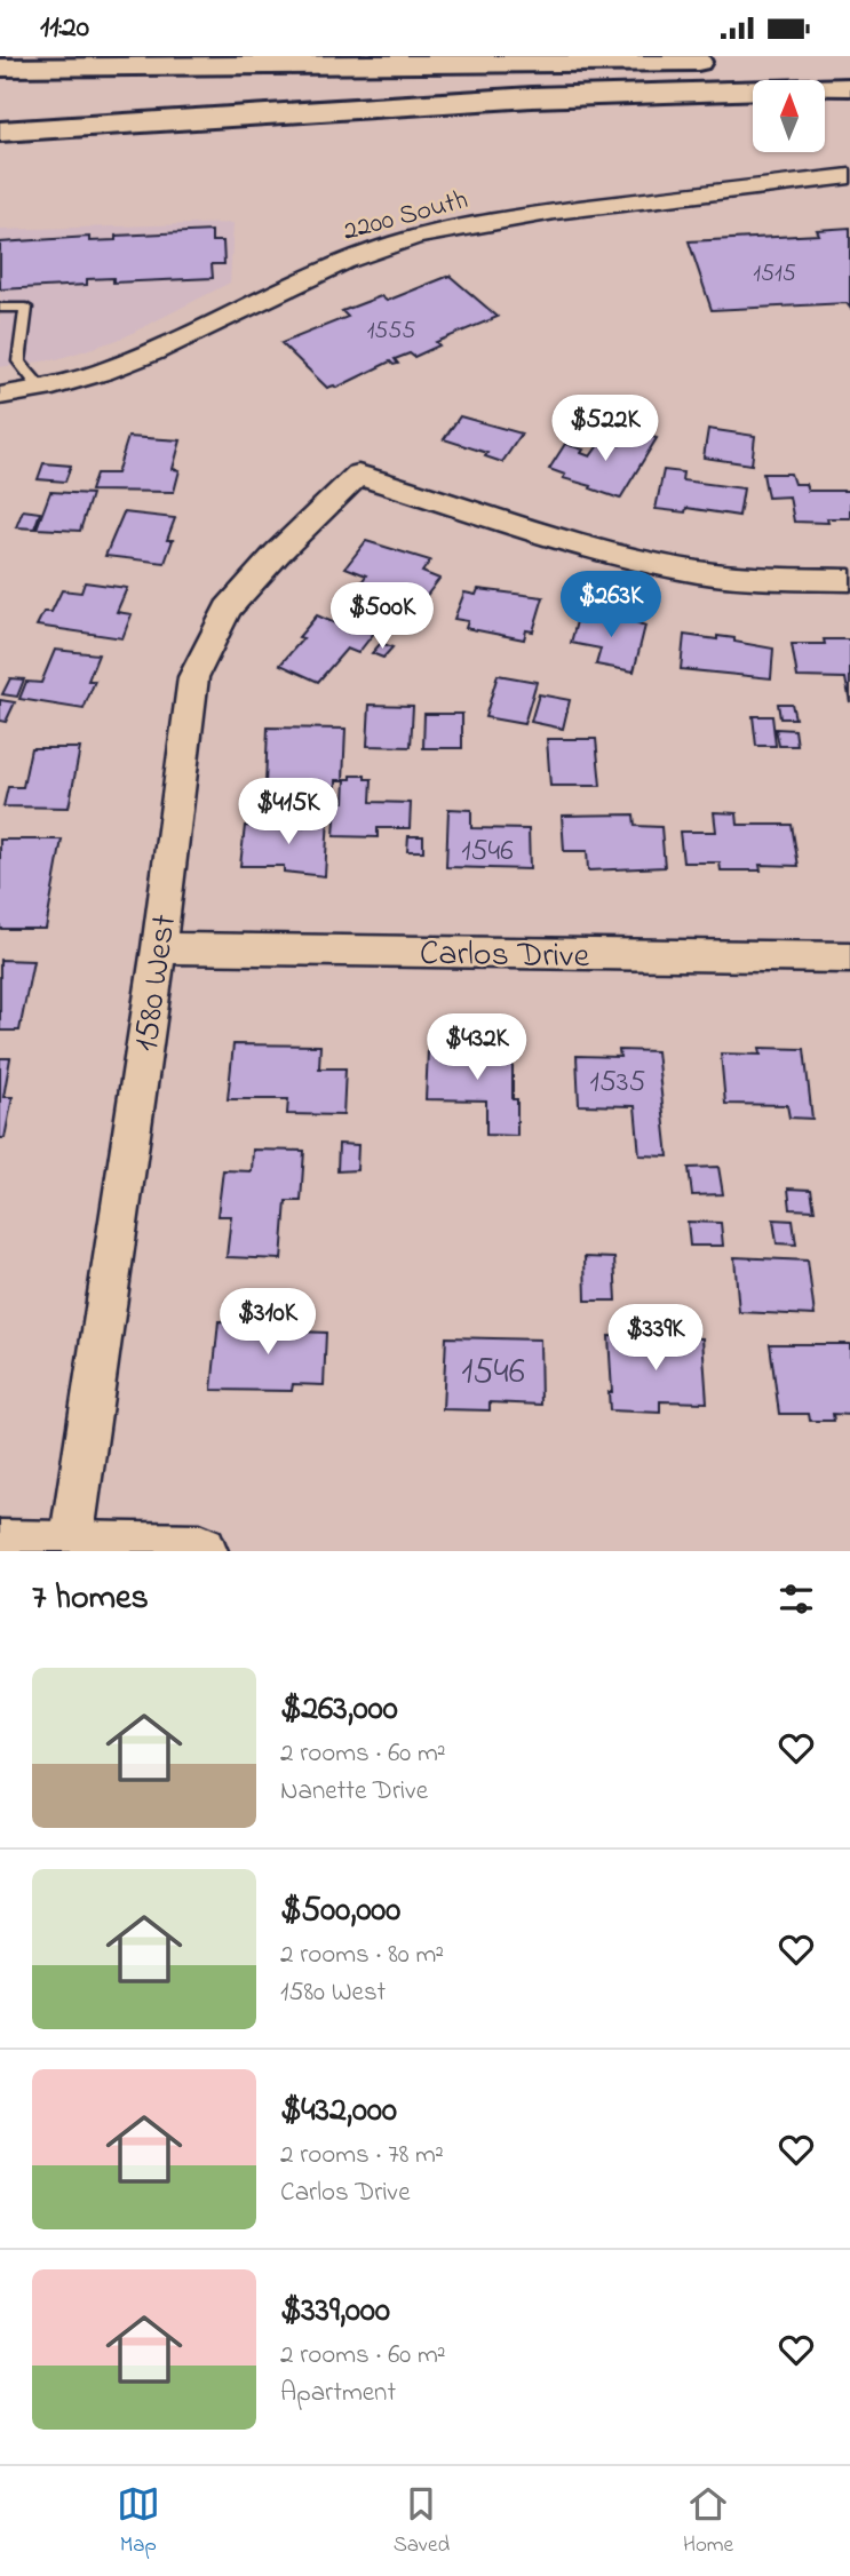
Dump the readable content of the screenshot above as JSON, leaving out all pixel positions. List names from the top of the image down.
{
  "streets": {
    "street": ["2200 South", "Carlos Drive", "1580 West"]
  },
  "crossings": [
    ["Carlos Drive", "1580 West"]
  ],
  "house_numbers": [
    "1515",
    "1555",
    "1546",
    "1535",
    "1546"
  ],
  "north": "top",
  "page": {
    "status": "11:20",
    "price": [
      "$522K",
      "$263K",
      "$500K",
      "$415K",
      "$432K",
      "$310K",
      "$339K"
    ],
    "heading": "7 homes",
    "list": [
      {
        "name": "$263,000",
        "note": "2 rooms · 60 m² · Nanette Drive"
      },
      {
        "name": "$500,000",
        "note": "2 rooms · 80 m² · 1580 West"
      },
      {
        "name": "$432,000",
        "note": "2 rooms · 78 m² · Carlos Drive"
      },
      {
        "name": "$339,000",
        "note": "2 rooms · 60 m² · Apartment"
      }
    ],
    "tabs": ["Map", "Saved", "Home"]
  }
}
